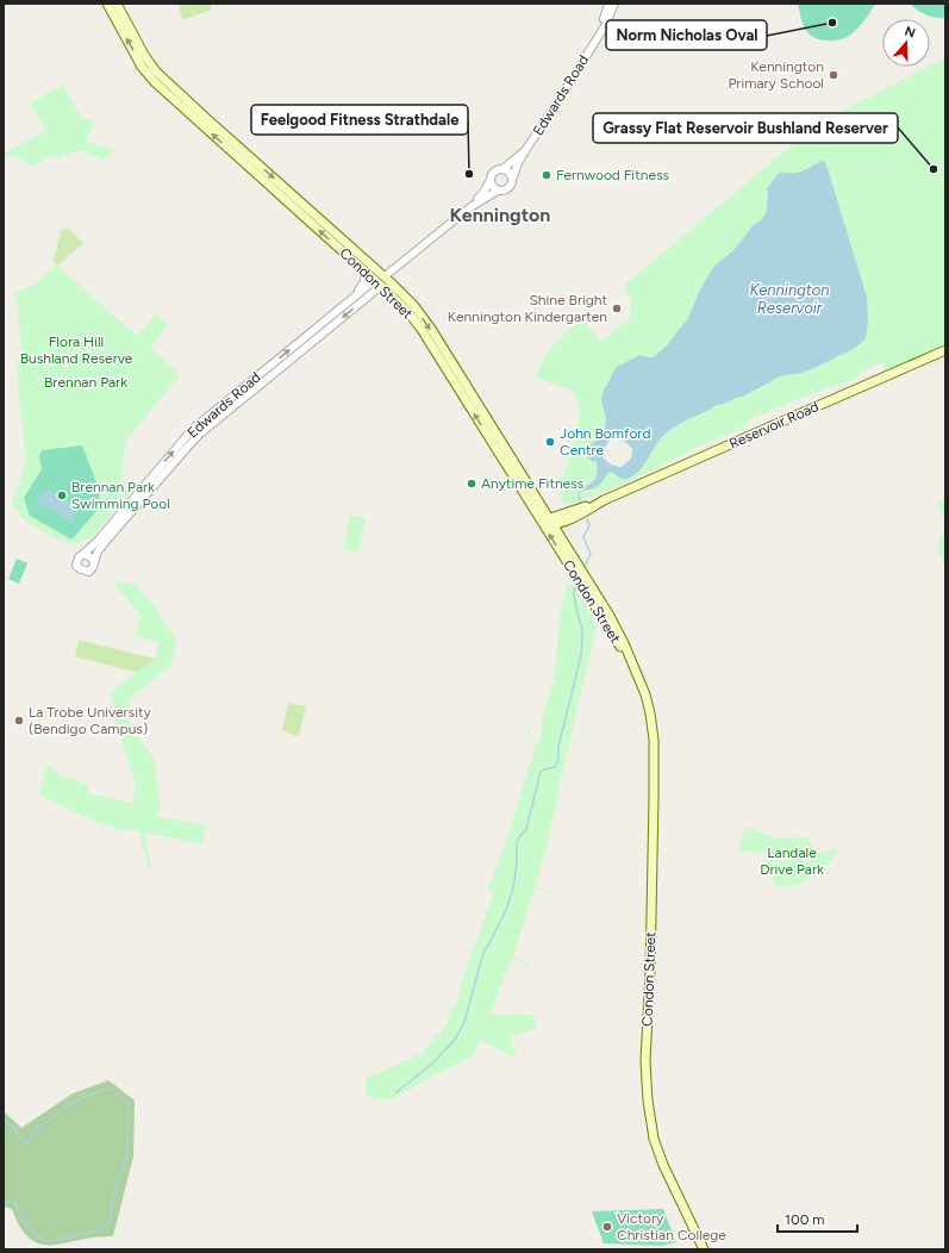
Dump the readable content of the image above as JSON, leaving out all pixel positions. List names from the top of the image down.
{
  "streets": {
    "main road": ["Edwards Road", "Condon Street", "Reservoir Road"]
  },
  "crossings": [
    ["Edwards Road", "Condon Street"],
    ["Condon Street", "Reservoir Road"]
  ],
  "districts": ["Kennington"],
  "water": ["Kennington Reservoir"],
  "parks": ["Flora Hill Bushland Reserve", "Brennan Park", "Landale Drive Park"],
  "places": [
    "Norm Nicholas Oval",
    "Kennington Primary School",
    "Grassy Flat Reservoir Bushland Reserver",
    "Feelgood Fitness Strathdale",
    "Fernwood Fitness",
    "Shine Bright Kennington Kindergarten",
    "John Bomford Centre",
    "Anytime Fitness",
    "Brennan Park Swimming Pool",
    "La Trobe University (Bendigo Campus)",
    "Victory Christian College"
  ],
  "scale_bar": "100 m",
  "north": "top"
}
